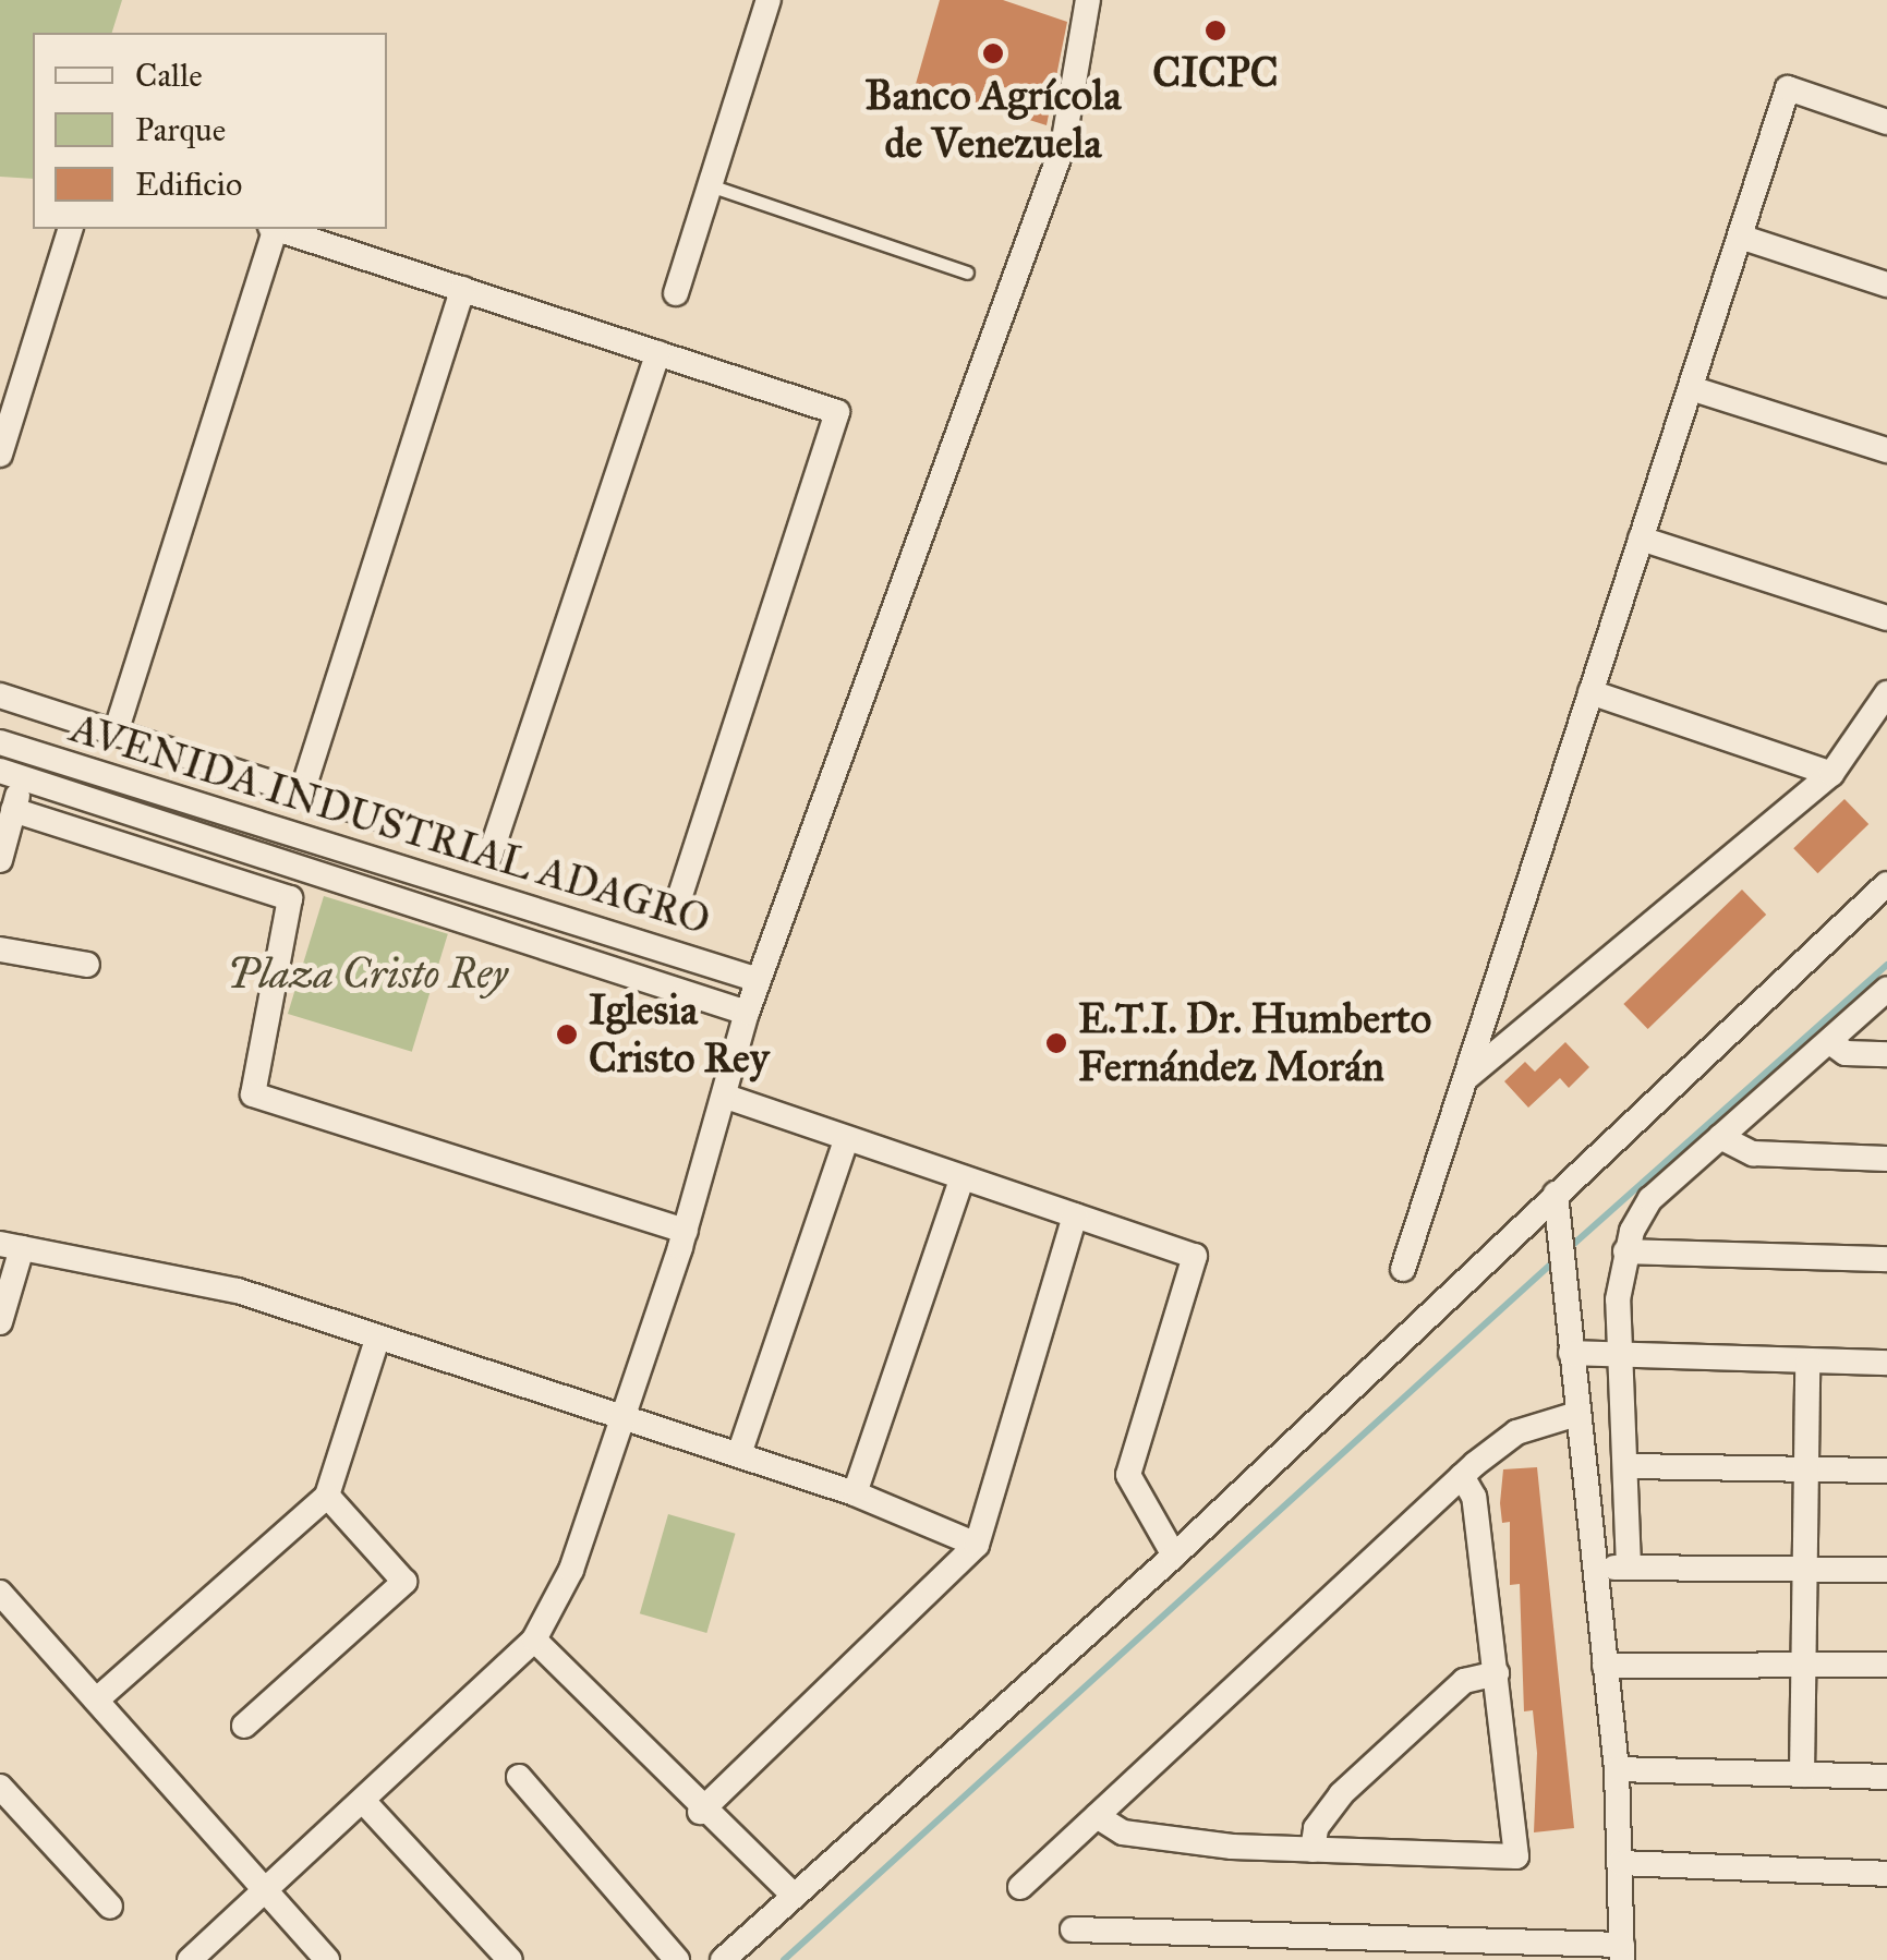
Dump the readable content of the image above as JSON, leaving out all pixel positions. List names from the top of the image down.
{
  "streets": {
    "street": ["AVENIDA INDUSTRIAL ADAGRO"]
  },
  "parks": ["Plaza Cristo Rey"],
  "places": [
    "CICPC",
    "Banco Agrícola de Venezuela",
    "Iglesia Cristo Rey",
    "E.T.I. Dr. Humberto Fernández Morán"
  ],
  "legend": ["Calle", "Parque", "Edificio"]
}
